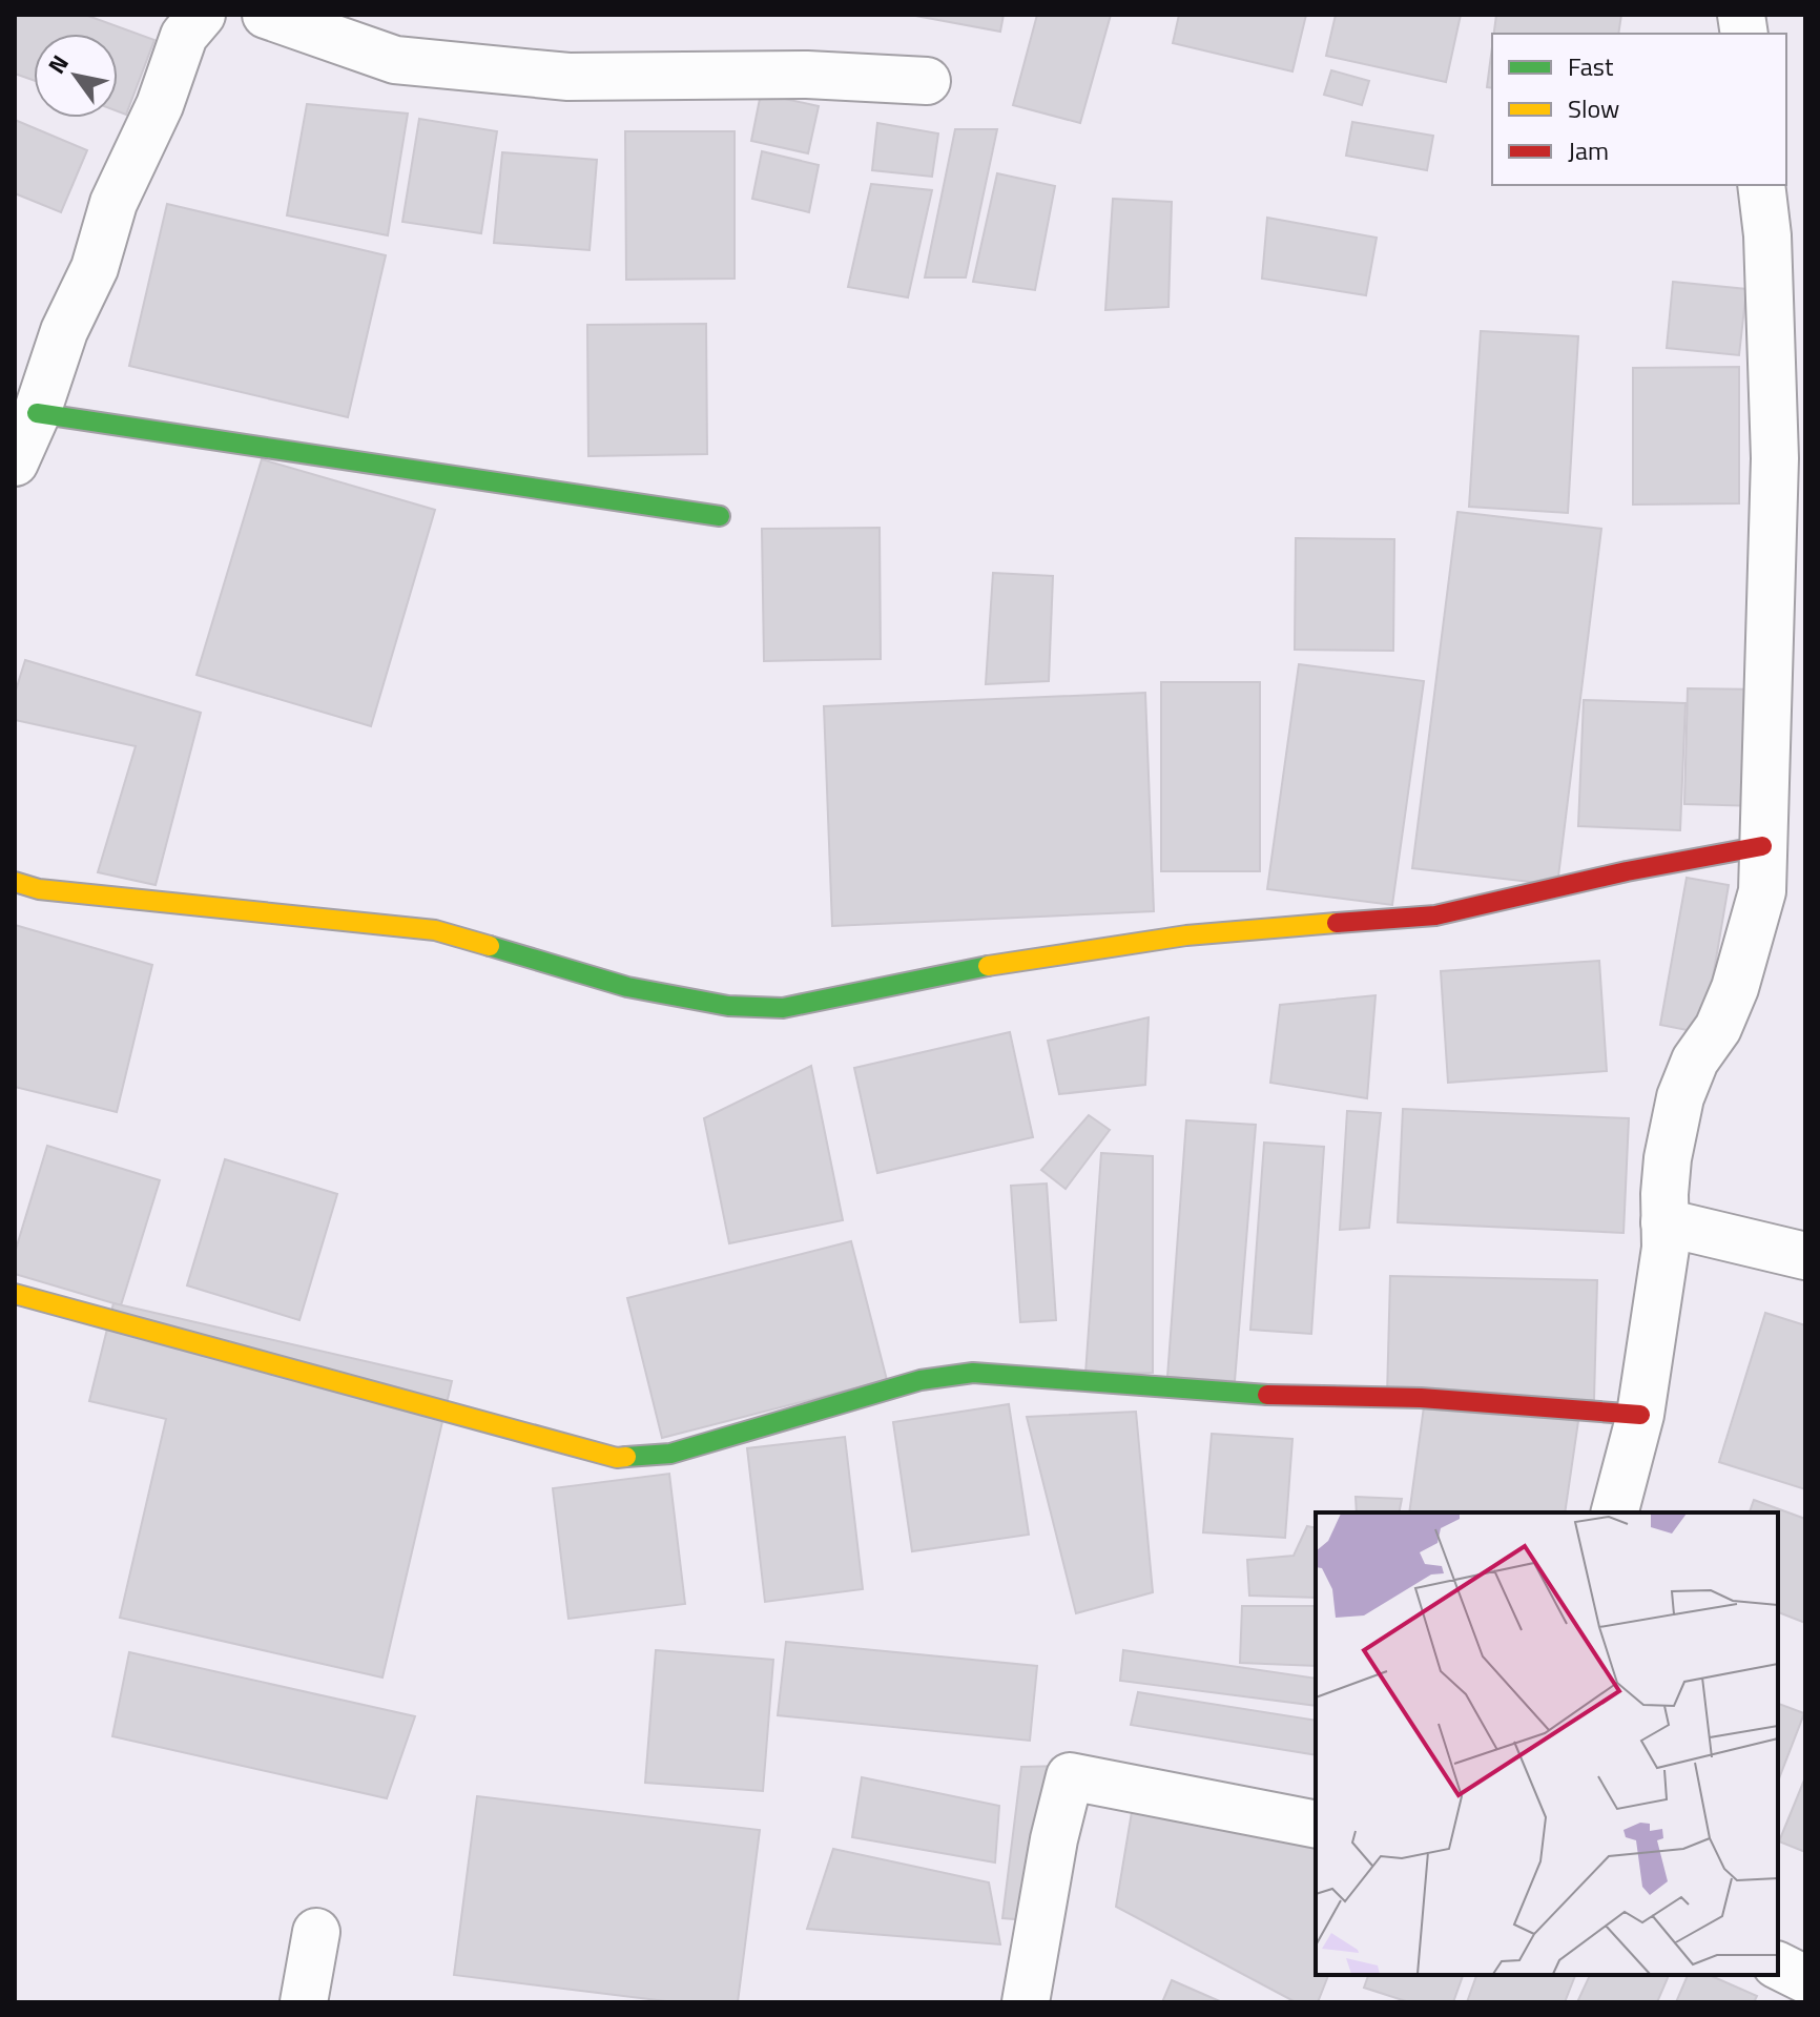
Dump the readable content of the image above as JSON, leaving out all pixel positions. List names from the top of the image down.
{
  "legend": ["Fast", "Slow", "Jam"],
  "north": "top left"
}
